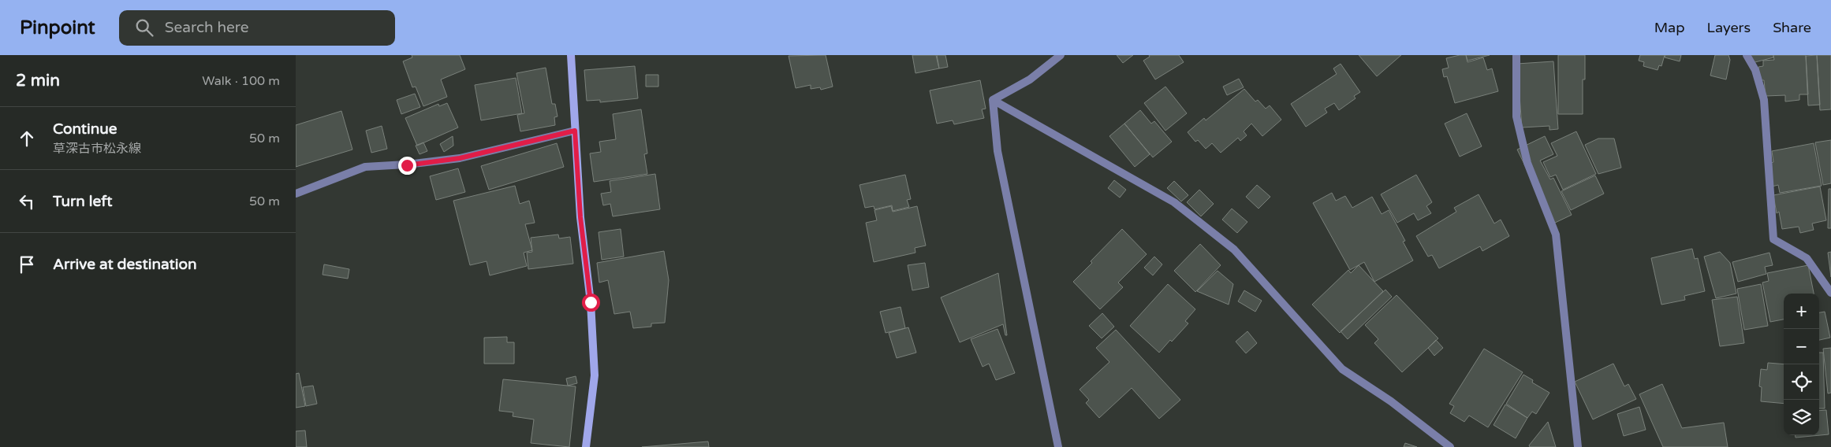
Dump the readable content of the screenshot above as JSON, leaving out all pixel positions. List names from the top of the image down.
{
  "page": {
    "header": "Pinpoint",
    "search": "Search here",
    "nav": ["Map", "Layers", "Share"],
    "heading": ["2 min", "Walk · 100 m"],
    "list": [
      ["Continue", "草深古市松永線", "50 m"],
      ["Turn left", "50 m"],
      "Arrive at destination"
    ],
    "map_buttons": ["+", "−"]
  }
}
